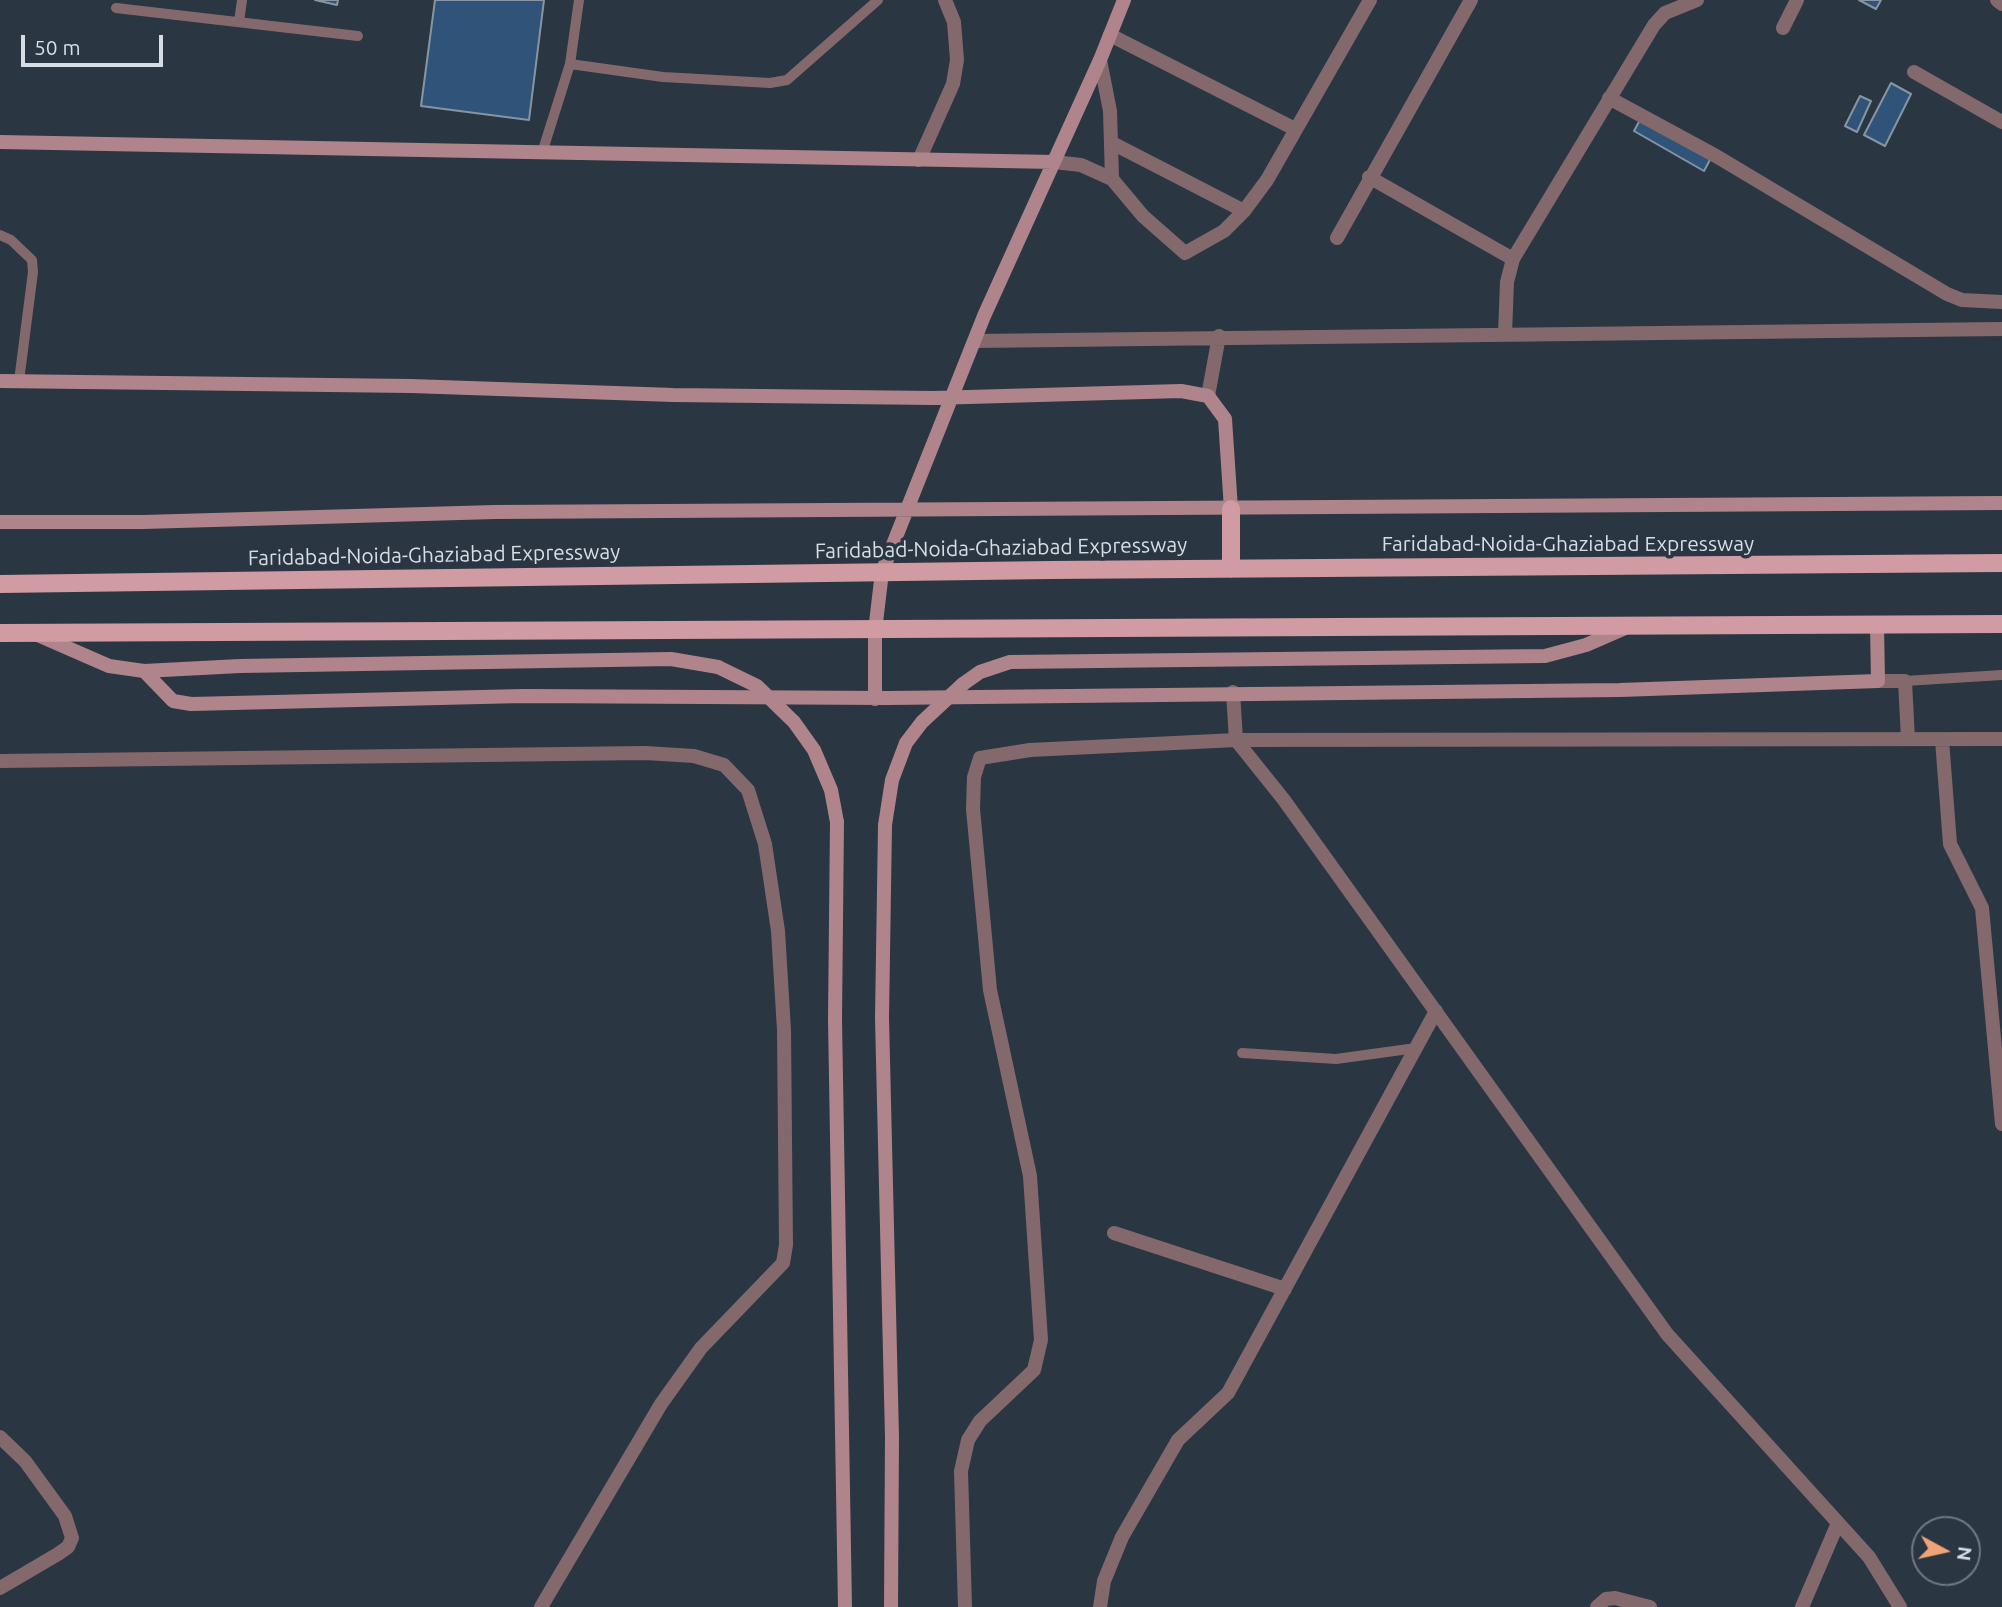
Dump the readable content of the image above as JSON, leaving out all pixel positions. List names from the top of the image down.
{
  "streets": {
    "main road": ["Faridabad-Noida-Ghaziabad Expressway"]
  },
  "scale_bar": "50 m",
  "north": "right"
}
